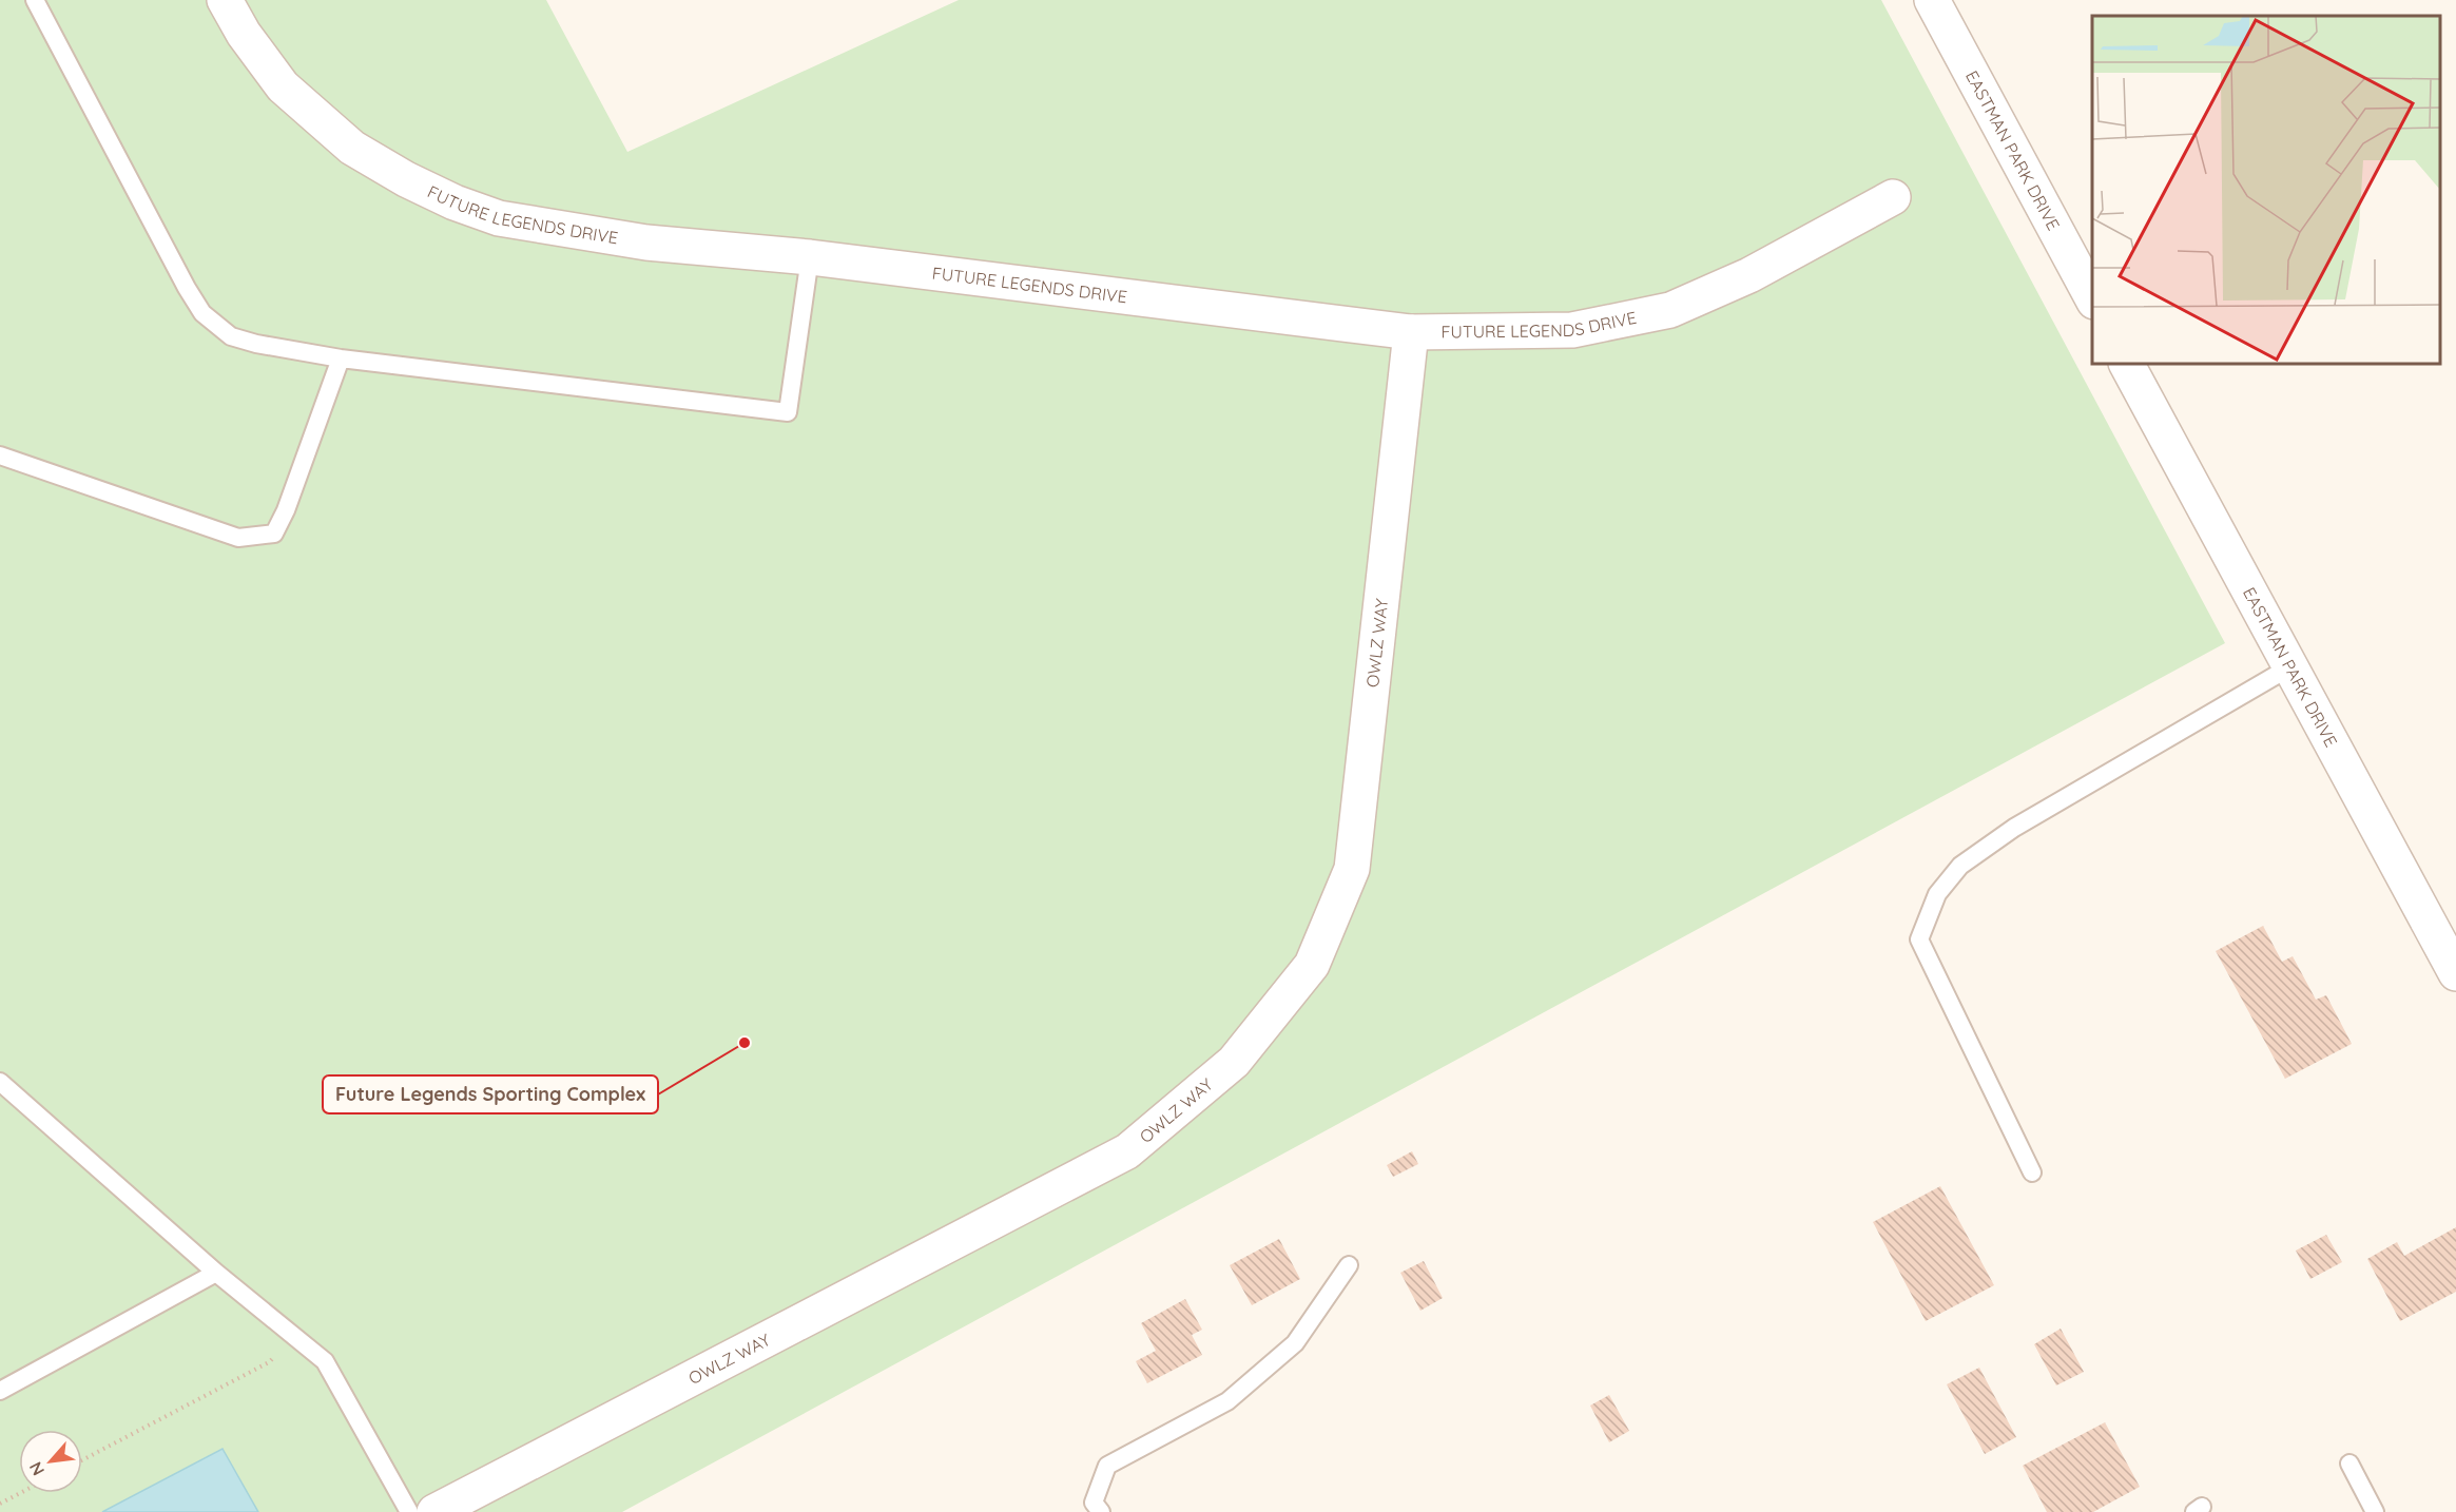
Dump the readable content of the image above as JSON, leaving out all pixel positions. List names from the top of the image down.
{
  "streets": {
    "street": ["EASTMAN PARK DRIVE", "FUTURE LEGENDS DRIVE", "OWLZ WAY"]
  },
  "crossings": [
    ["FUTURE LEGENDS DRIVE", "OWLZ WAY"]
  ],
  "places": ["Future Legends Sporting Complex"],
  "north": "bottom left"
}
